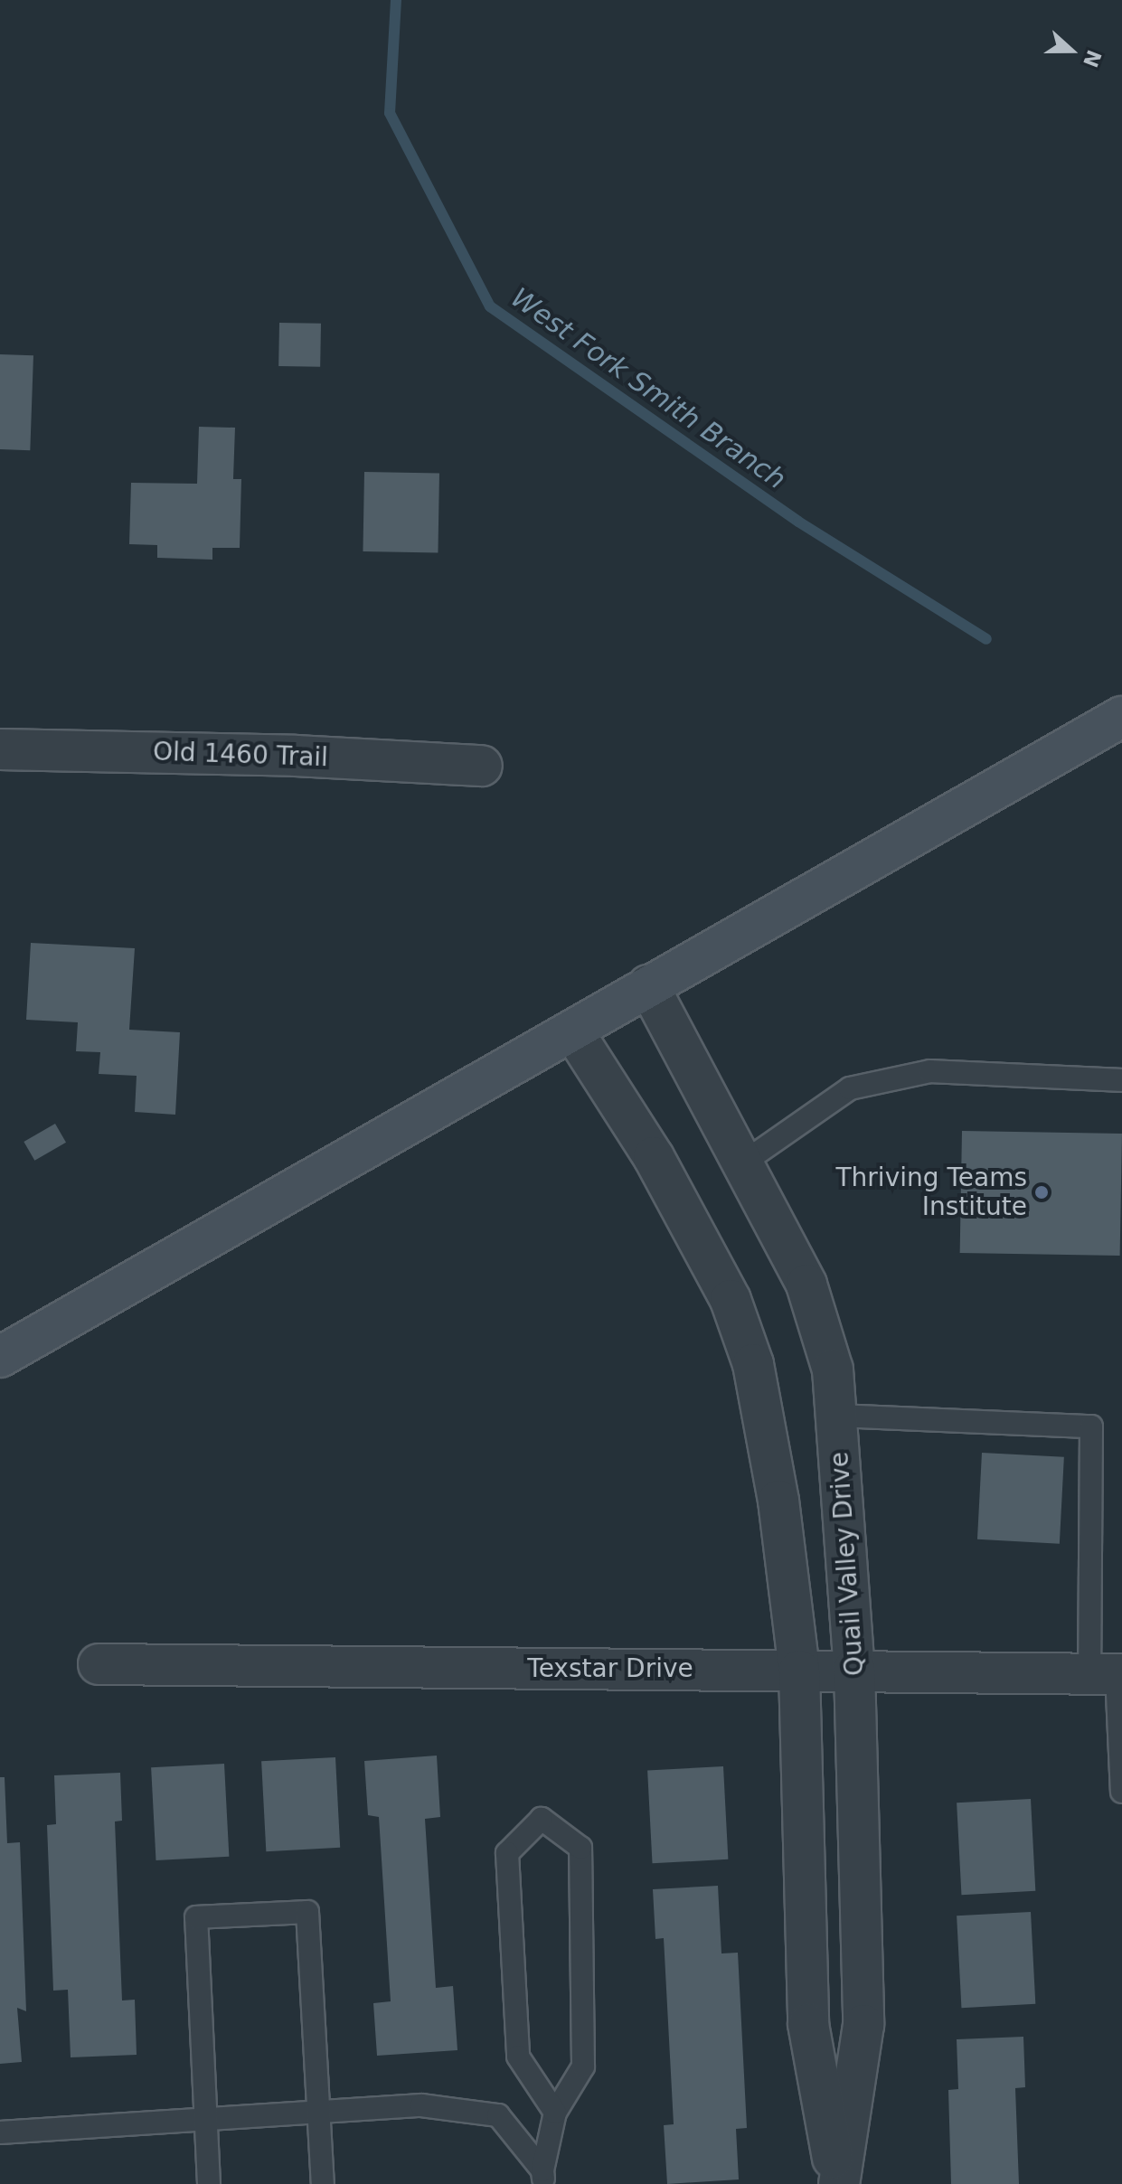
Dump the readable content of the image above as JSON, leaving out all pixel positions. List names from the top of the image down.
{
  "streets": {
    "street": ["Old 1460 Trail", "Quail Valley Drive", "Texstar Drive"]
  },
  "crossings": [
    ["Quail Valley Drive", "Texstar Drive"]
  ],
  "water": ["West Fork Smith Branch"],
  "places": ["Thriving Teams Institute"],
  "north": "right"
}
